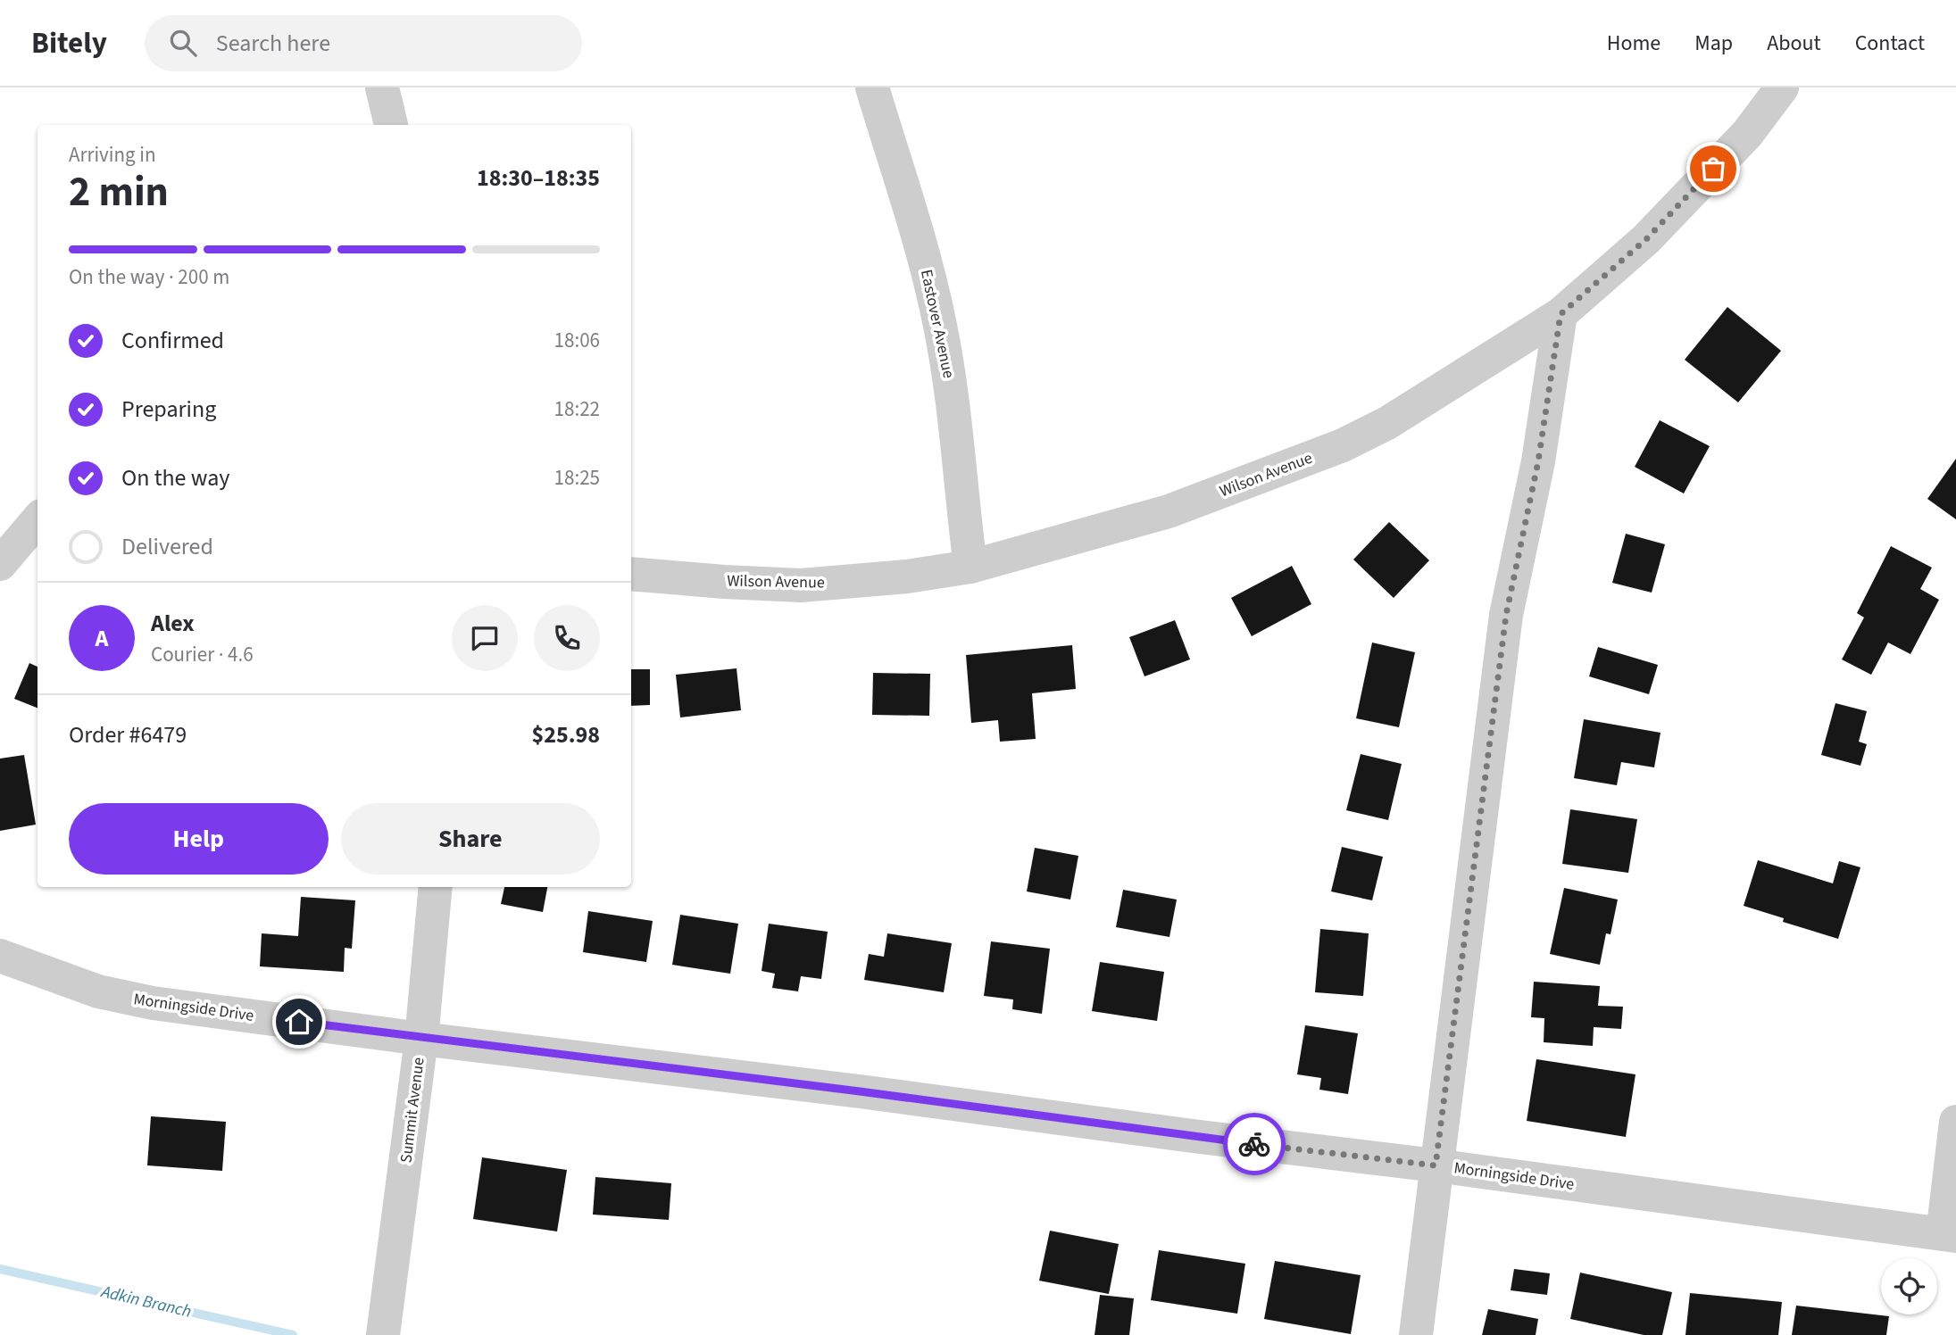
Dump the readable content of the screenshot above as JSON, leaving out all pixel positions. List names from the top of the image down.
{
  "streets": {
    "street": [
      "Eastover Avenue",
      "Wilson Avenue",
      "Morningside Drive",
      "Summit Avenue"
    ]
  },
  "crossings": [
    ["Eastover Avenue", "Wilson Avenue"],
    ["Morningside Drive", "Summit Avenue"]
  ],
  "water": ["Adkin Branch"],
  "page": {
    "header": "Bitely",
    "search": "Search here",
    "nav": [
      "Home",
      "Map",
      "About",
      "Contact"
    ],
    "heading": ["2 min", "Arriving in", "18:30–18:35"],
    "panel": [
      "Alex",
      "Courier · 4.6",
      "Order #6479",
      "$25.98"
    ],
    "bar": "On the way · 200 m",
    "list": [
      ["Confirmed", "18:06"],
      ["Preparing", "18:22"],
      ["On the way", "18:25"],
      "Delivered"
    ],
    "round": "A",
    "buttons": ["Help", "Share"]
  }
}
